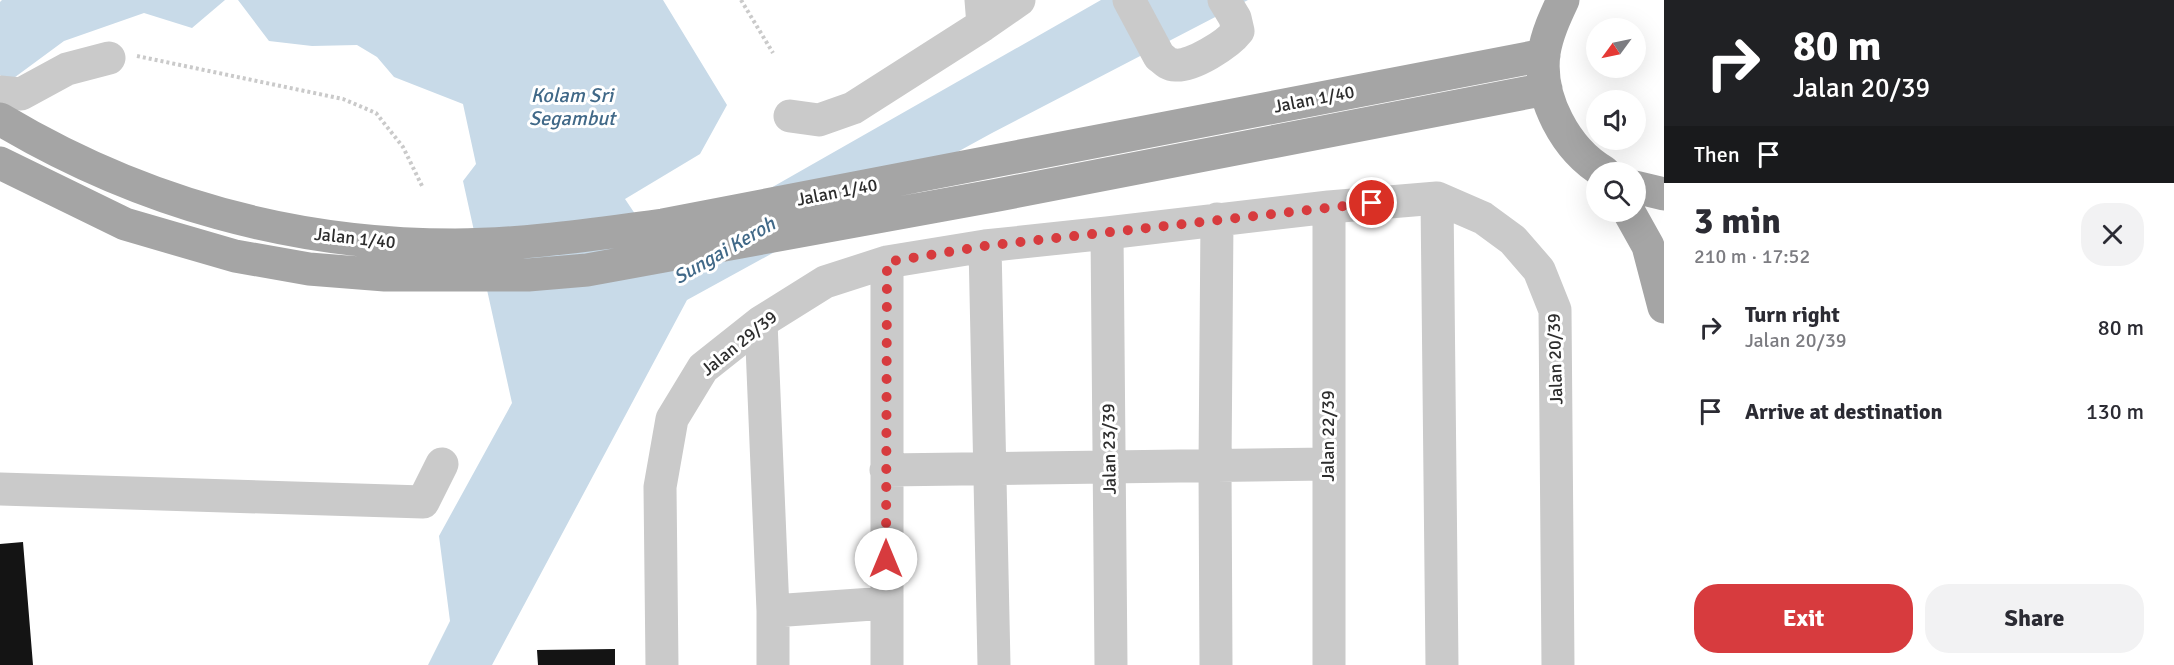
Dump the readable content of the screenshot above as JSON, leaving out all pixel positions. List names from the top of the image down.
{
  "streets": {
    "main road": ["Jalan 1/40"],
    "street": [
      "Jalan 29/39",
      "Jalan 20/39",
      "Jalan 22/39",
      "Jalan 23/39"
    ]
  },
  "crossings": [
    ["Jalan 29/39", "Jalan 20/39"],
    ["Jalan 20/39", "Jalan 22/39"],
    ["Jalan 20/39", "Jalan 23/39"]
  ],
  "water": ["Kolam Sri Segambut", "Sungai Keroh"],
  "north": "bottom left",
  "page": {
    "turn": ["80 m", "Jalan 20/39"],
    "then": "Then",
    "heading": ["3 min", "210 m · 17:52"],
    "list": [
      {
        "name": "Turn right",
        "note": "Jalan 20/39",
        "value": "80 m"
      },
      {
        "name": "Arrive at destination",
        "value": "130 m"
      }
    ],
    "buttons": ["Exit", "Share"]
  }
}
